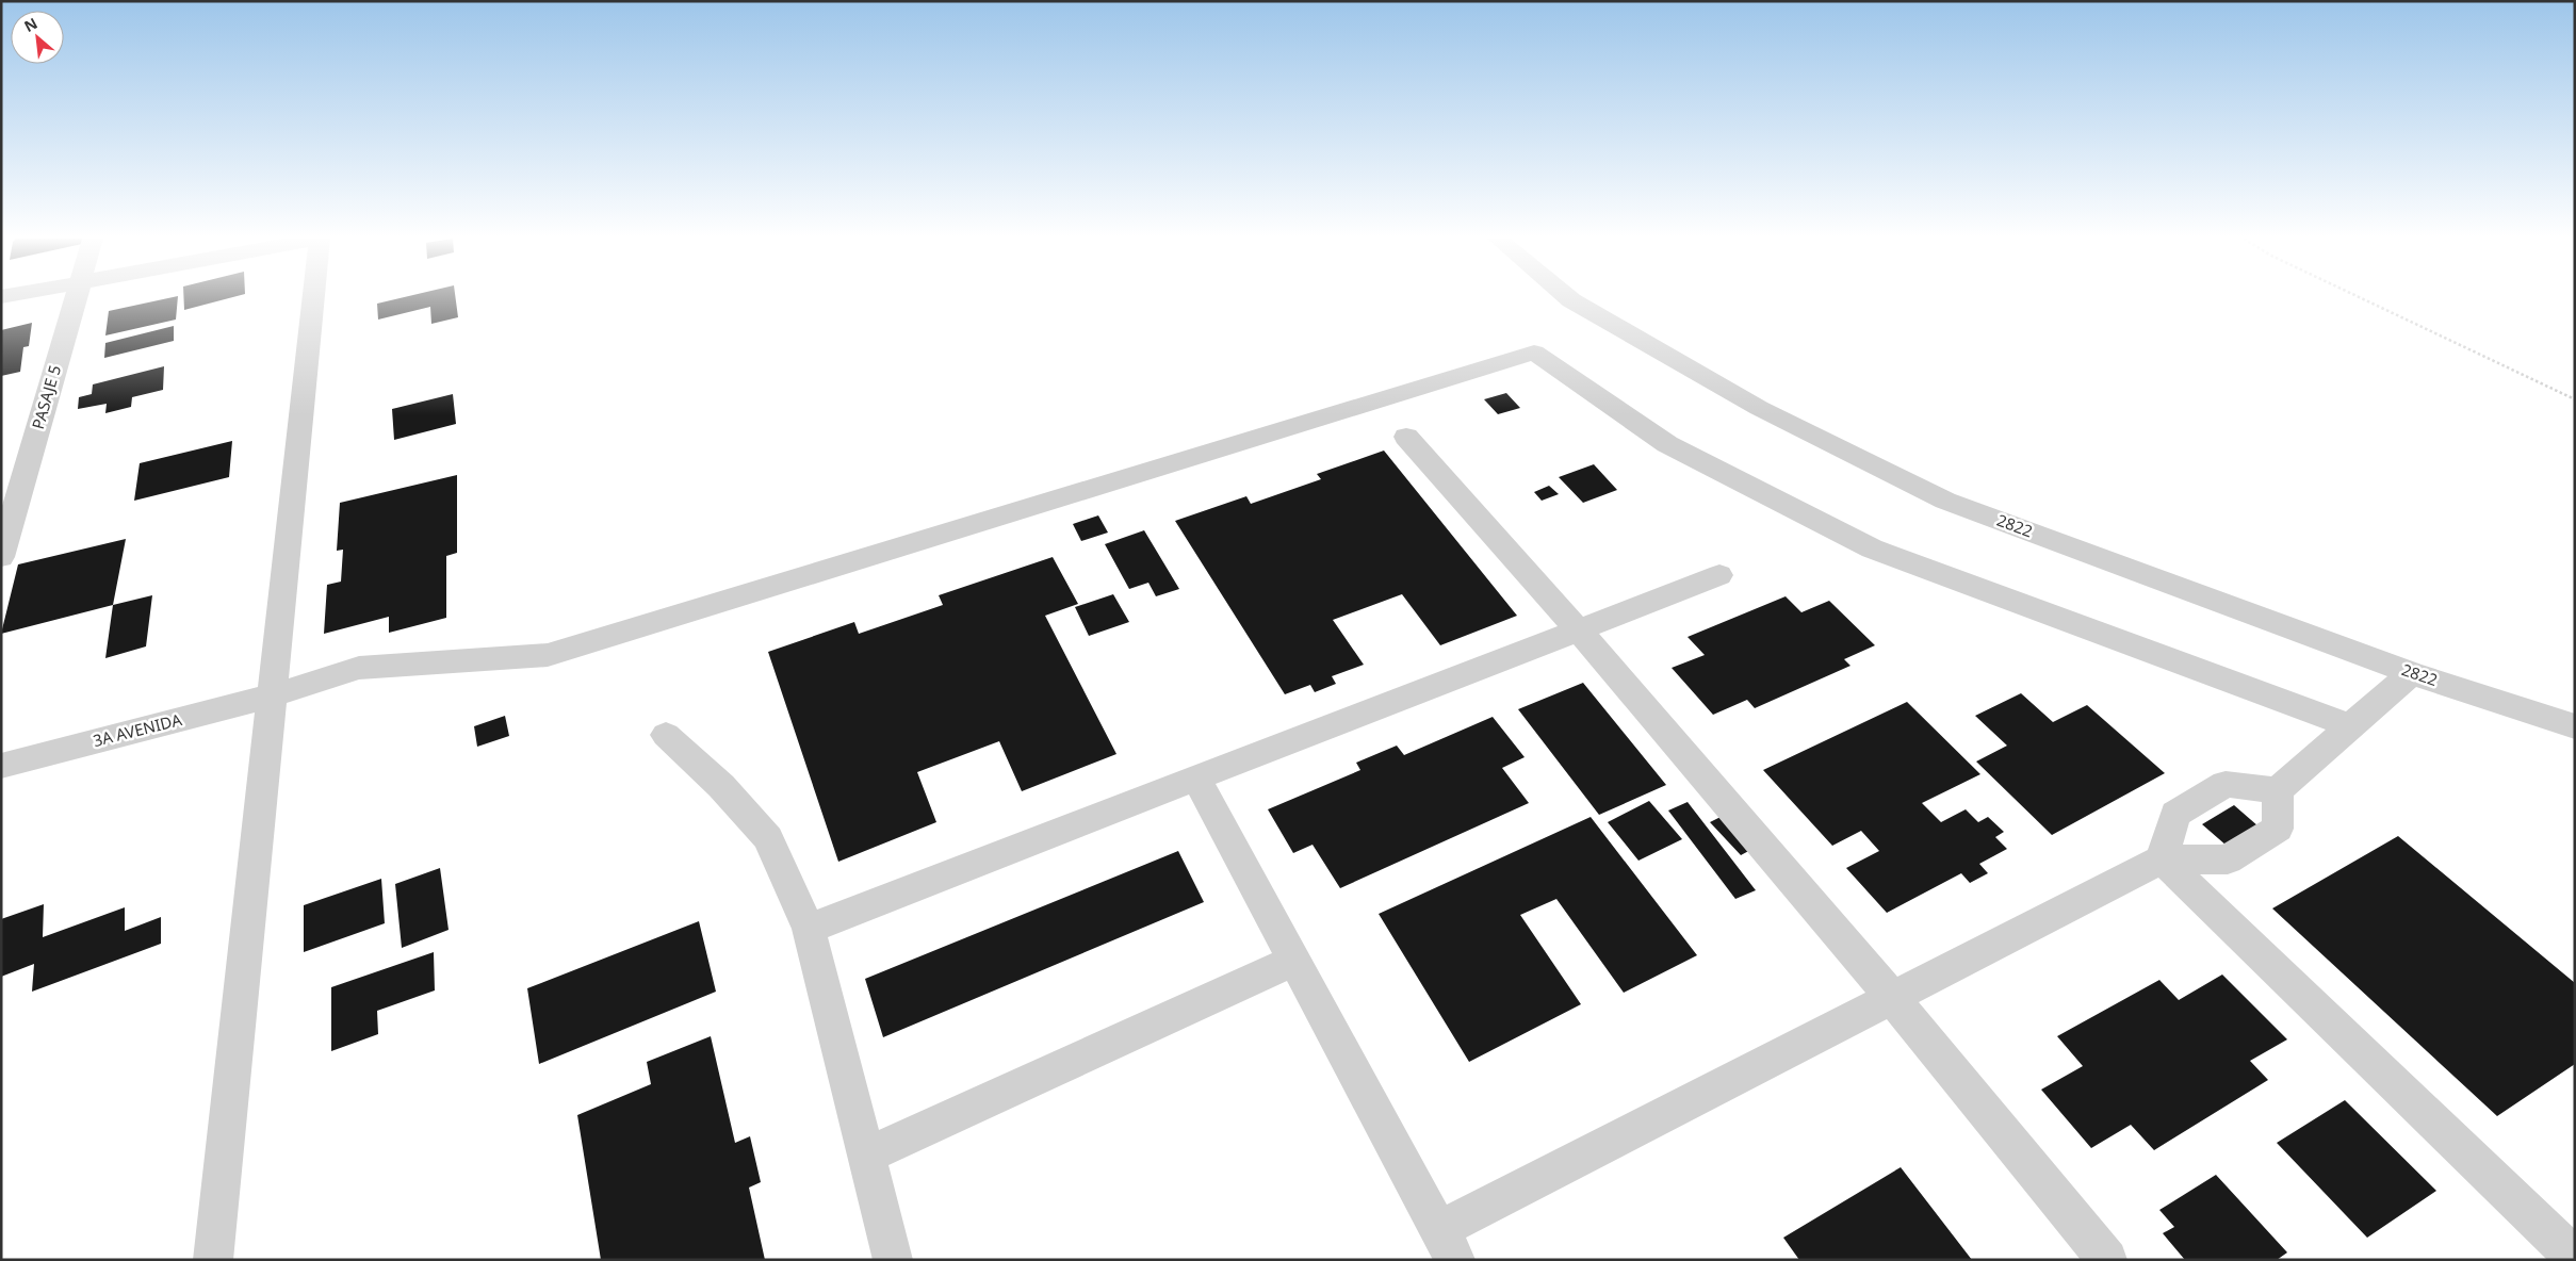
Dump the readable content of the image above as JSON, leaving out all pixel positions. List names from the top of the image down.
{
  "streets": {
    "street": ["PASAJE 5", "2822", "3A AVENIDA"]
  },
  "north": "top left"
}
